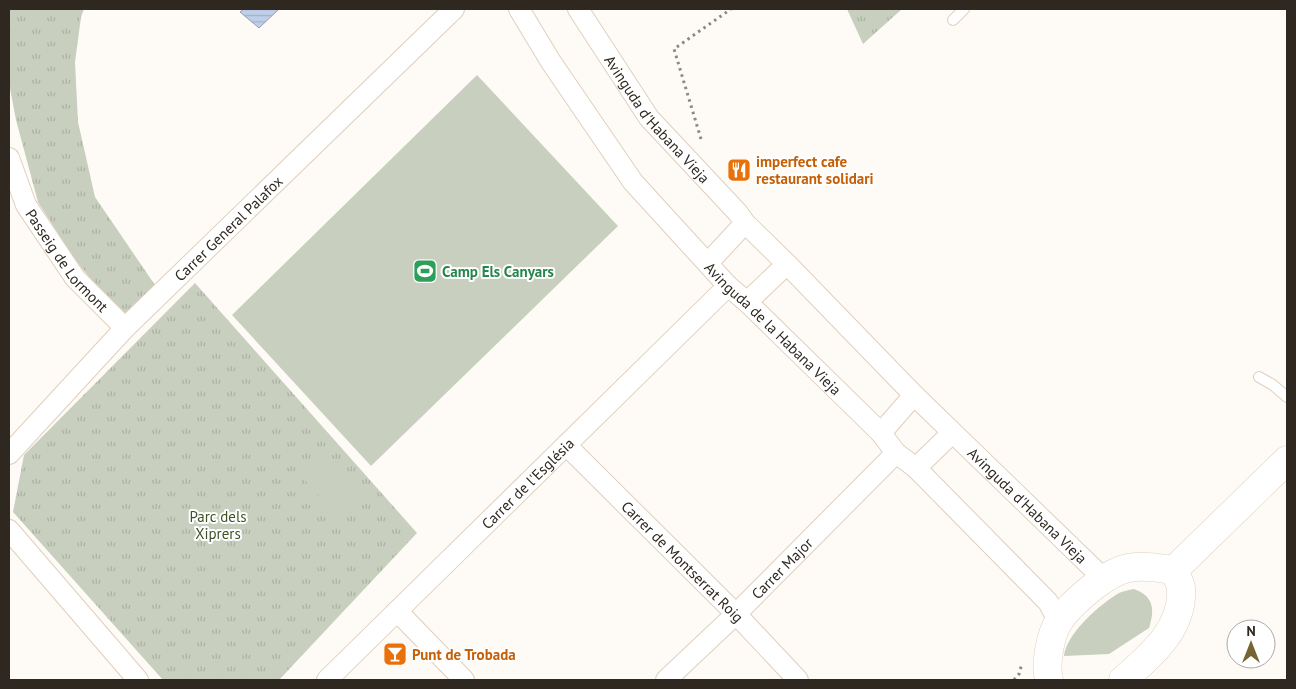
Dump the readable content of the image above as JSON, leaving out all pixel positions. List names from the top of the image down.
{
  "streets": {
    "street": [
      "Avinguda d'Habana Vieja",
      "Carrer General Palafox",
      "Passeig de Lormont",
      "Avinguda de la Habana Vieja",
      "Carrer de l'Església",
      "Carrer de Montserrat Roig",
      "Carrer Major"
    ]
  },
  "crossings": [
    ["Carrer General Palafox", "Passeig de Lormont"],
    ["Avinguda de la Habana Vieja", "Carrer de l'Església"],
    ["Avinguda de la Habana Vieja", "Carrer Major"],
    ["Carrer de l'Església", "Carrer de Montserrat Roig"],
    ["Carrer de Montserrat Roig", "Carrer Major"]
  ],
  "parks": ["Parc dels Xiprers"],
  "places": {
    "restaurant": ["imperfect cafe restaurant solidari"],
    "sports": ["Camp Els Canyars"],
    "bar": ["Punt de Trobada"]
  },
  "north": "top"
}
